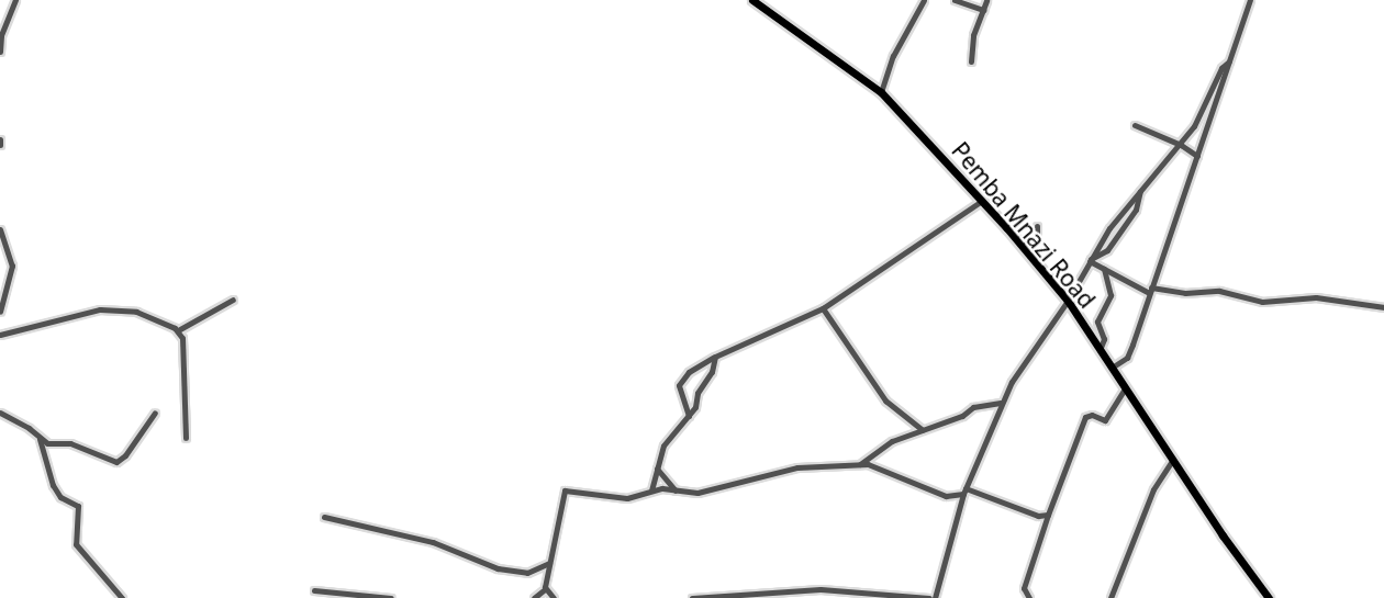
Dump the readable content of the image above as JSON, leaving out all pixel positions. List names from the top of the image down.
{
  "streets": {
    "main road": ["Pemba Mnazi Road"]
  }
}
